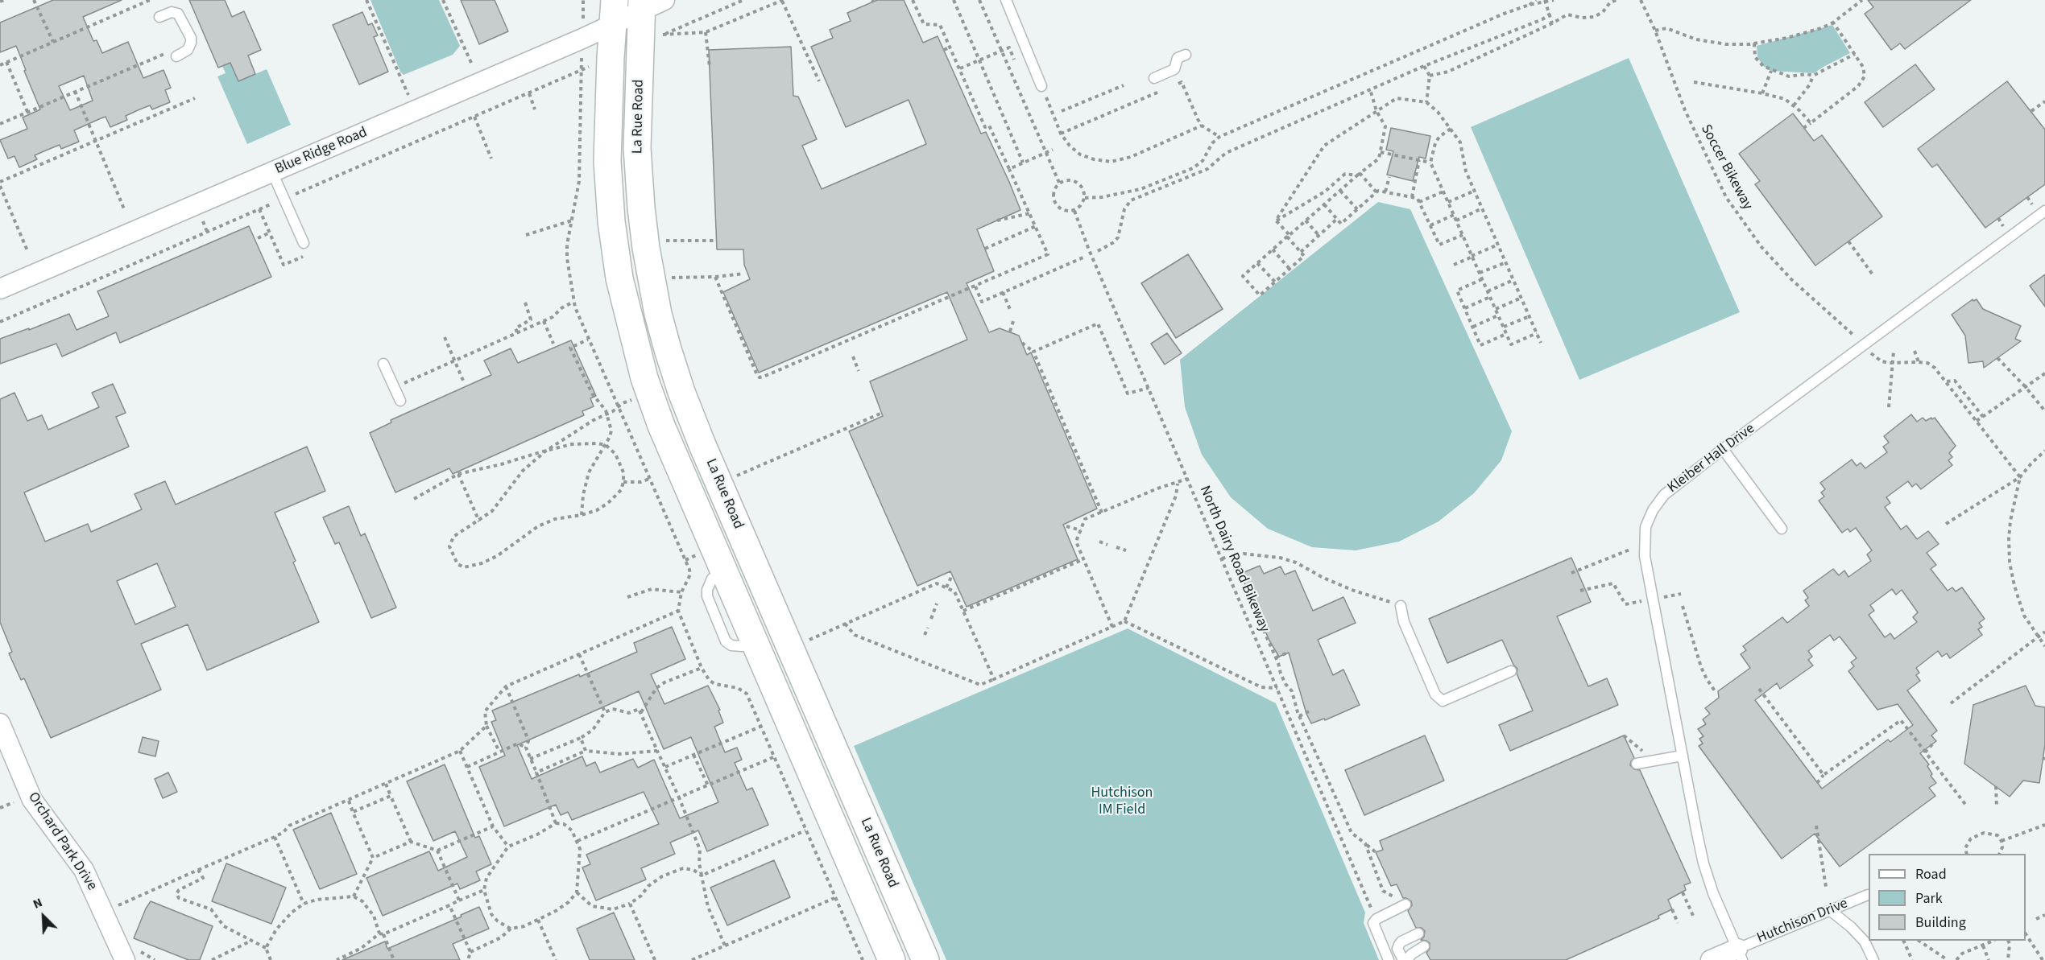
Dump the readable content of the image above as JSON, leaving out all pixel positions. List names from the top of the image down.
{
  "streets": {
    "main road": ["La Rue Road"],
    "street": ["Blue Ridge Road", "Orchard Park Drive", "Hutchison Drive"],
    "lane": ["Kleiber Hall Drive"],
    "path": ["Soccer Bikeway", "North Dairy Road Bikeway"]
  },
  "crossings": [
    ["La Rue Road", "Blue Ridge Road"],
    ["Kleiber Hall Drive", "Hutchison Drive"]
  ],
  "parks": ["Hutchison IM Field"],
  "legend": ["Road", "Park", "Building"],
  "north": "top left"
}
